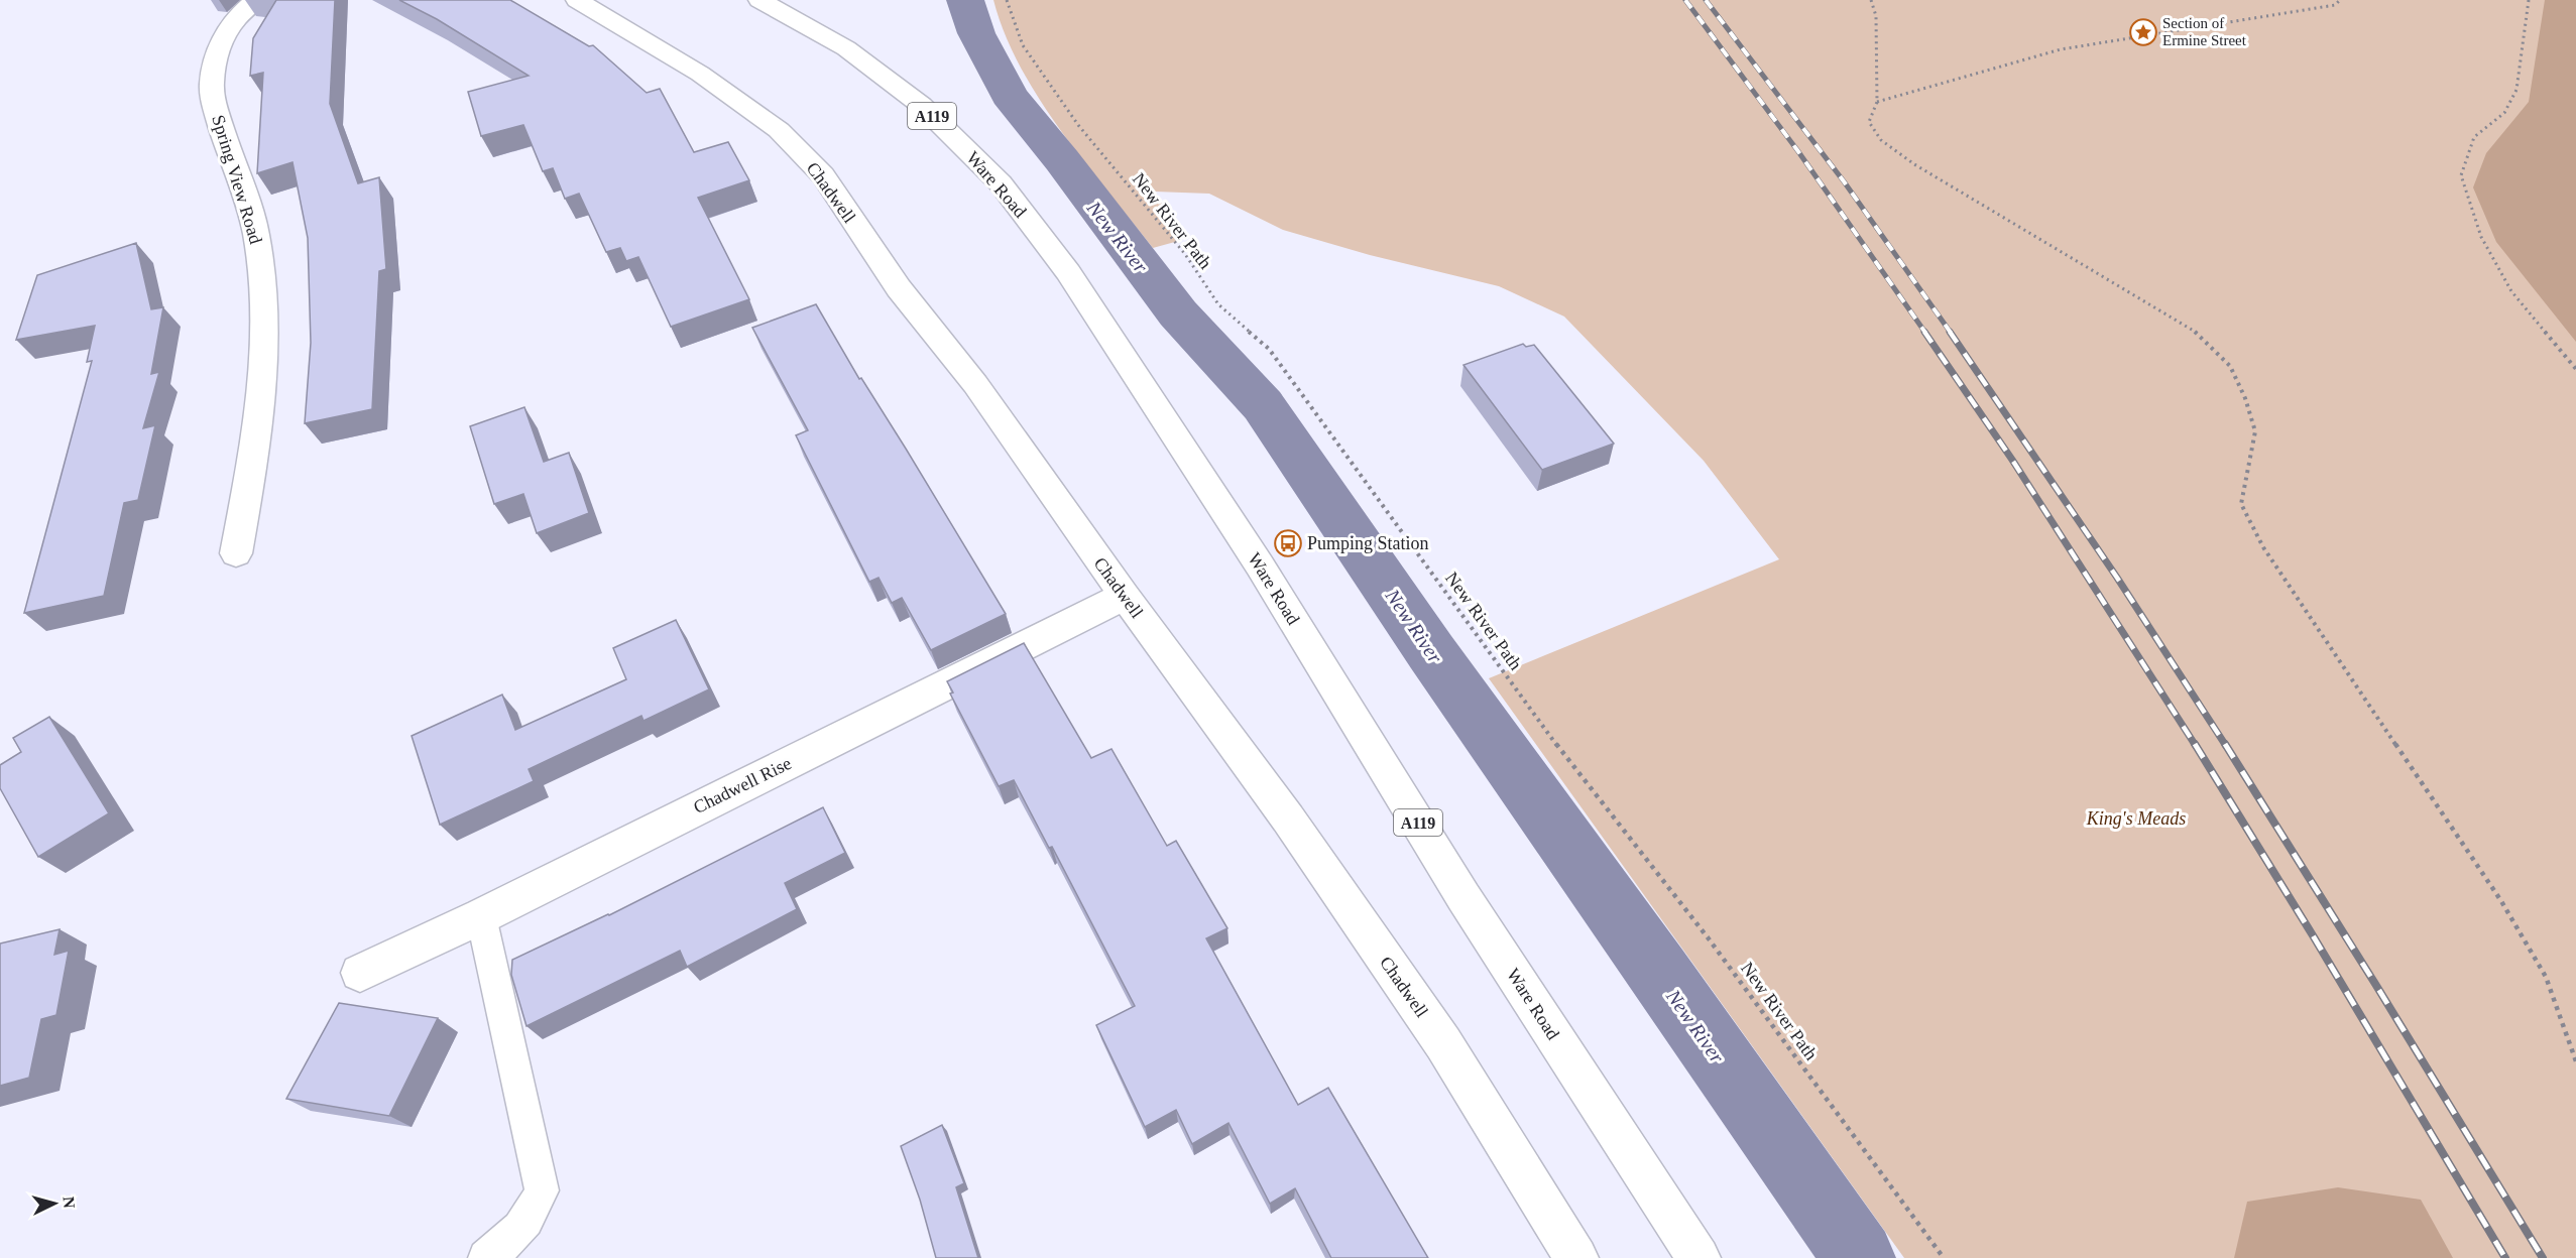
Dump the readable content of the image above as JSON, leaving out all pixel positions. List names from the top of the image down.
{
  "streets": {
    "street": [
      "A119",
      "Spring View Road",
      "Ware Road",
      "Chadwell",
      "Chadwell Rise"
    ],
    "path": ["New River Path"]
  },
  "crossings": [
    ["Chadwell", "Chadwell Rise"]
  ],
  "water": ["New River"],
  "parks": ["King's Meads"],
  "places": {
    "place": ["Section of Ermine Street"],
    "bus stop": ["Pumping Station"]
  },
  "north": "right"
}
